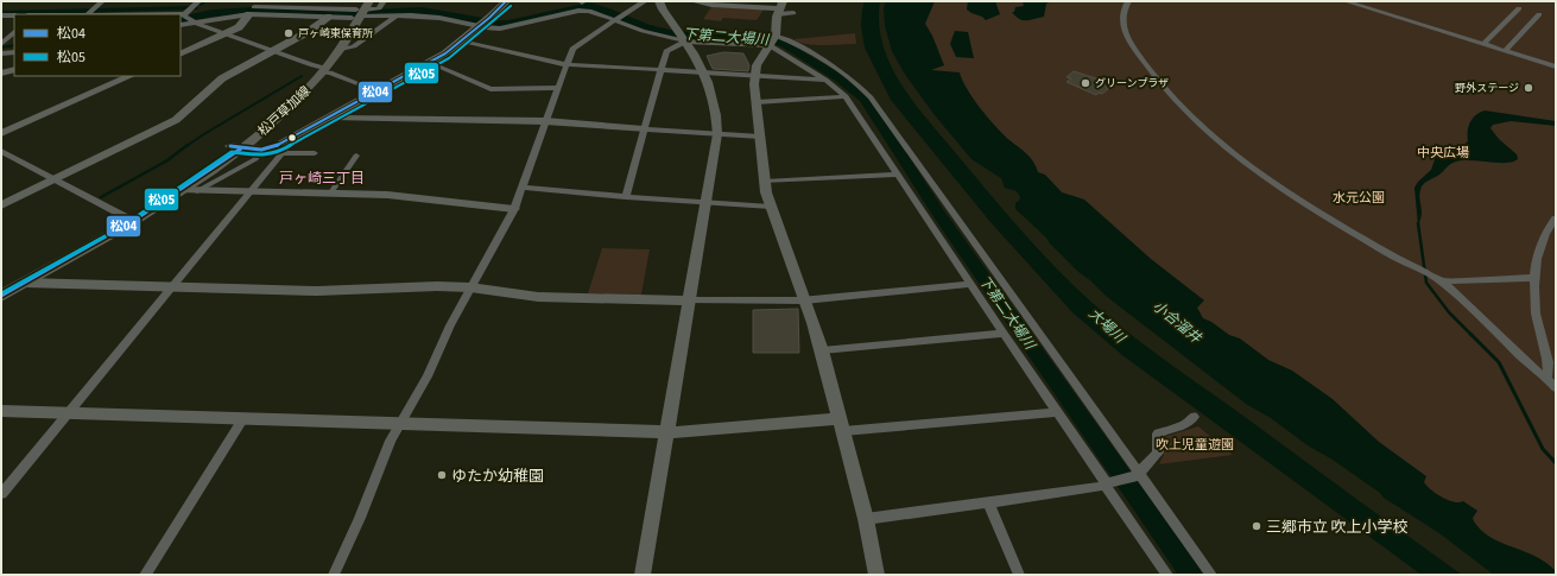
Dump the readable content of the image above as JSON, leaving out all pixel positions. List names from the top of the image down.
{
  "streets": {
    "main road": ["松戸草加線"]
  },
  "districts": ["戸ヶ崎三丁目"],
  "water": ["下第二大場川", "小合溜井", "大場川"],
  "parks": ["中央広場", "水元公園", "吹上児童遊園"],
  "places": [
    "戸ヶ崎東保育所",
    "グリーンプラザ",
    "野外ステージ",
    "ゆたか幼稚園",
    "三郷市立 吹上小学校"
  ],
  "lines": ["transit line 松04", "transit line 松05"],
  "legend": ["松04", "松05"]
}
